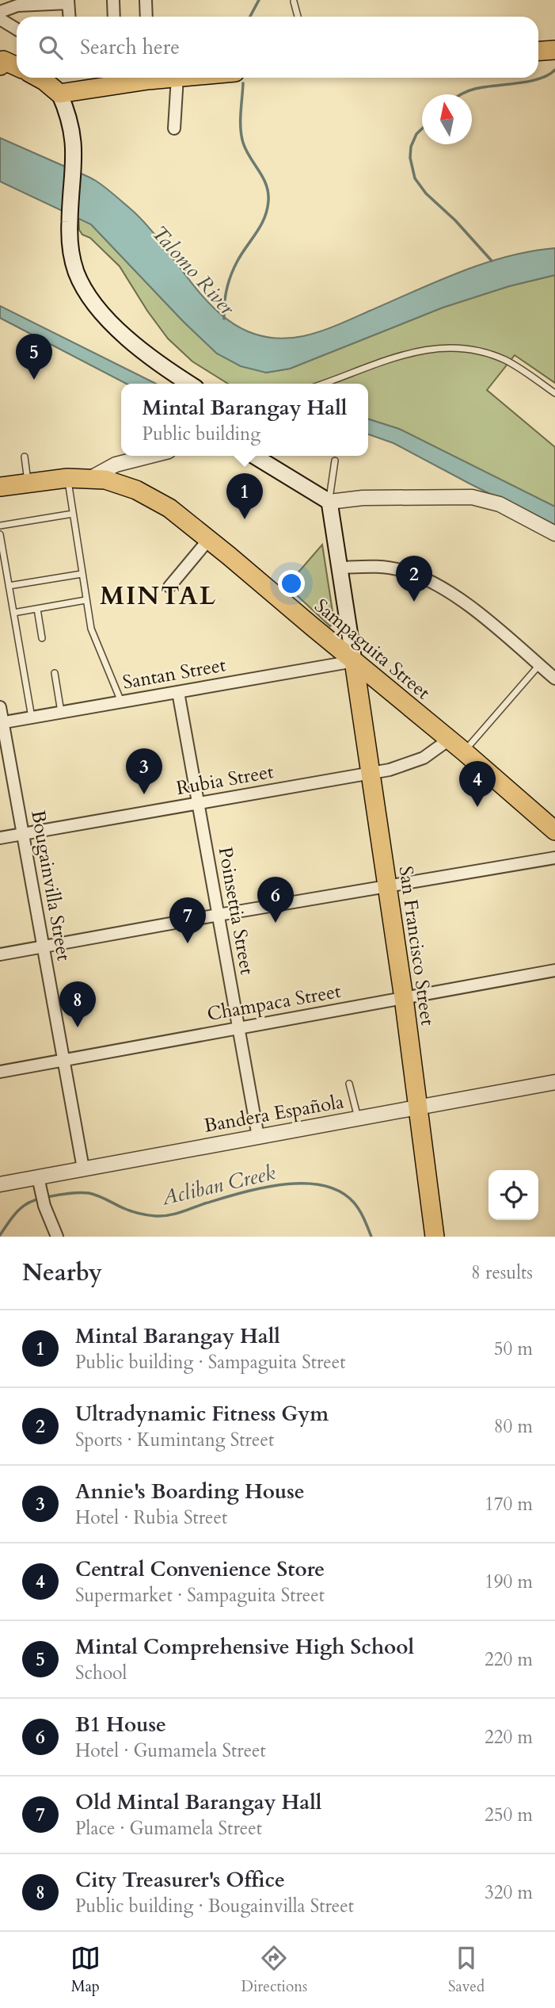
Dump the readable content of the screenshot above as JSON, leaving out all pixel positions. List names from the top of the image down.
{
  "streets": {
    "main road": ["Sampaguita Street", "San Francisco Street"],
    "street": [
      "Santan Street",
      "Rubia Street",
      "Bougainvilla Street",
      "Poinsettia Street",
      "Champaca Street",
      "Bandera Española"
    ]
  },
  "crossings": [
    ["Sampaguita Street", "Santan Street"],
    ["Sampaguita Street", "Rubia Street"],
    ["Sampaguita Street", "San Francisco Street"],
    ["Santan Street", "Bougainvilla Street"],
    ["Santan Street", "Poinsettia Street"],
    ["Santan Street", "San Francisco Street"],
    ["Rubia Street", "Bougainvilla Street"],
    ["Rubia Street", "Poinsettia Street"],
    ["Rubia Street", "San Francisco Street"],
    ["Bougainvilla Street", "Champaca Street"],
    ["Bougainvilla Street", "Bandera Española"],
    ["Poinsettia Street", "Champaca Street"],
    ["Poinsettia Street", "Bandera Española"],
    ["San Francisco Street", "Champaca Street"],
    ["San Francisco Street", "Bandera Española"]
  ],
  "districts": ["MINTAL"],
  "water": ["Talomo River", "Acliban Creek"],
  "north": "top",
  "page": {
    "search": "Search here",
    "pins": [
      "5",
      "1",
      "2",
      "3",
      "4",
      "6",
      "7",
      "8"
    ],
    "popup": ["Mintal Barangay Hall", "Public building"],
    "heading": ["Nearby", "8 results"],
    "list": [
      {
        "mark": "1",
        "name": "Mintal Barangay Hall",
        "note": "Public building · Sampaguita Street",
        "value": "50 m"
      },
      {
        "mark": "2",
        "name": "Ultradynamic Fitness Gym",
        "note": "Sports · Kumintang Street",
        "value": "80 m"
      },
      {
        "mark": "3",
        "name": "Annie's Boarding House",
        "note": "Hotel · Rubia Street",
        "value": "170 m"
      },
      {
        "mark": "4",
        "name": "Central Convenience Store",
        "note": "Supermarket · Sampaguita Street",
        "value": "190 m"
      },
      {
        "mark": "5",
        "name": "Mintal Comprehensive High School",
        "note": "School",
        "value": "220 m"
      },
      {
        "mark": "6",
        "name": "B1 House",
        "note": "Hotel · Gumamela Street",
        "value": "220 m"
      },
      {
        "mark": "7",
        "name": "Old Mintal Barangay Hall",
        "note": "Place · Gumamela Street",
        "value": "250 m"
      },
      {
        "mark": "8",
        "name": "City Treasurer's Office",
        "note": "Public building · Bougainvilla Street",
        "value": "320 m"
      }
    ],
    "nav": ["Map", "Directions", "Saved"]
  }
}
